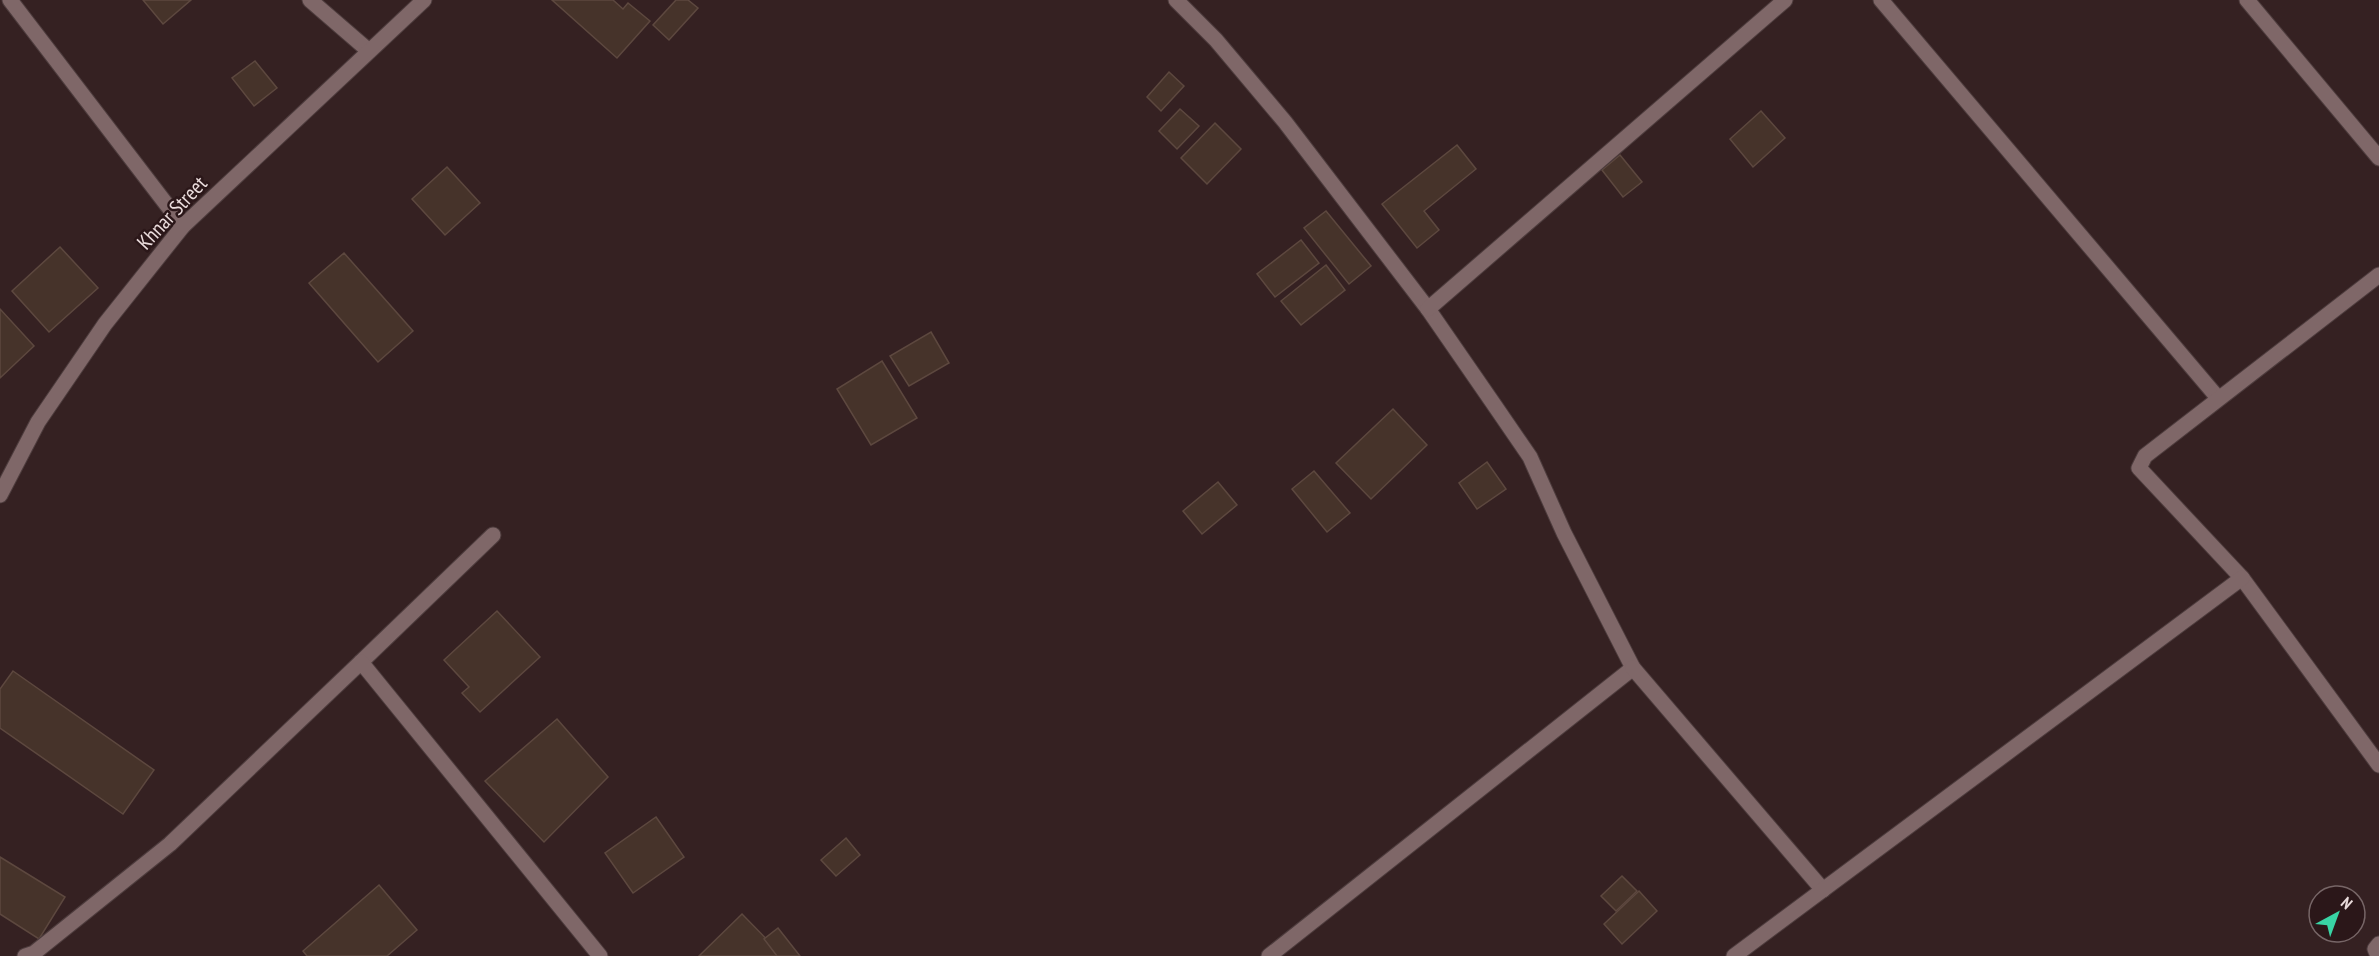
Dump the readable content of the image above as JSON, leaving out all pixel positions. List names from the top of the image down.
{
  "streets": {
    "street": ["Khnar Street"]
  },
  "north": "top right"
}
